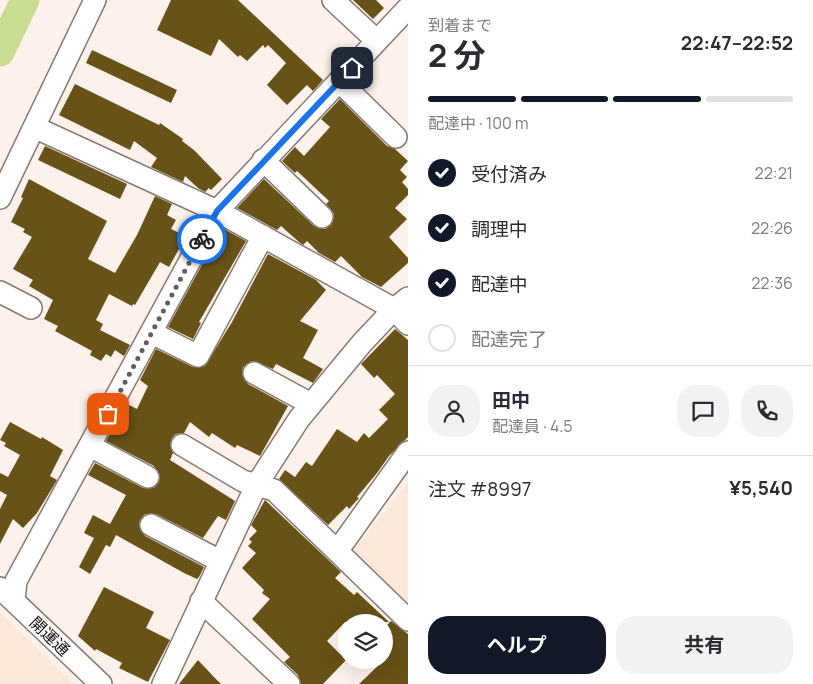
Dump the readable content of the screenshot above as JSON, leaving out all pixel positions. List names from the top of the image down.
{
  "streets": {
    "street": ["開運通"]
  },
  "page": {
    "heading": ["2 分", "到着まで", "22:47–22:52"],
    "panel": [
      "田中",
      "配達員 · 4.5",
      "注文 #8997",
      "¥5,540"
    ],
    "bar": "配達中 · 100 m",
    "list": [
      ["受付済み", "22:21"],
      ["調理中", "22:26"],
      ["配達中", "22:36"],
      "配達完了"
    ],
    "buttons": ["ヘルプ", "共有"]
  }
}
